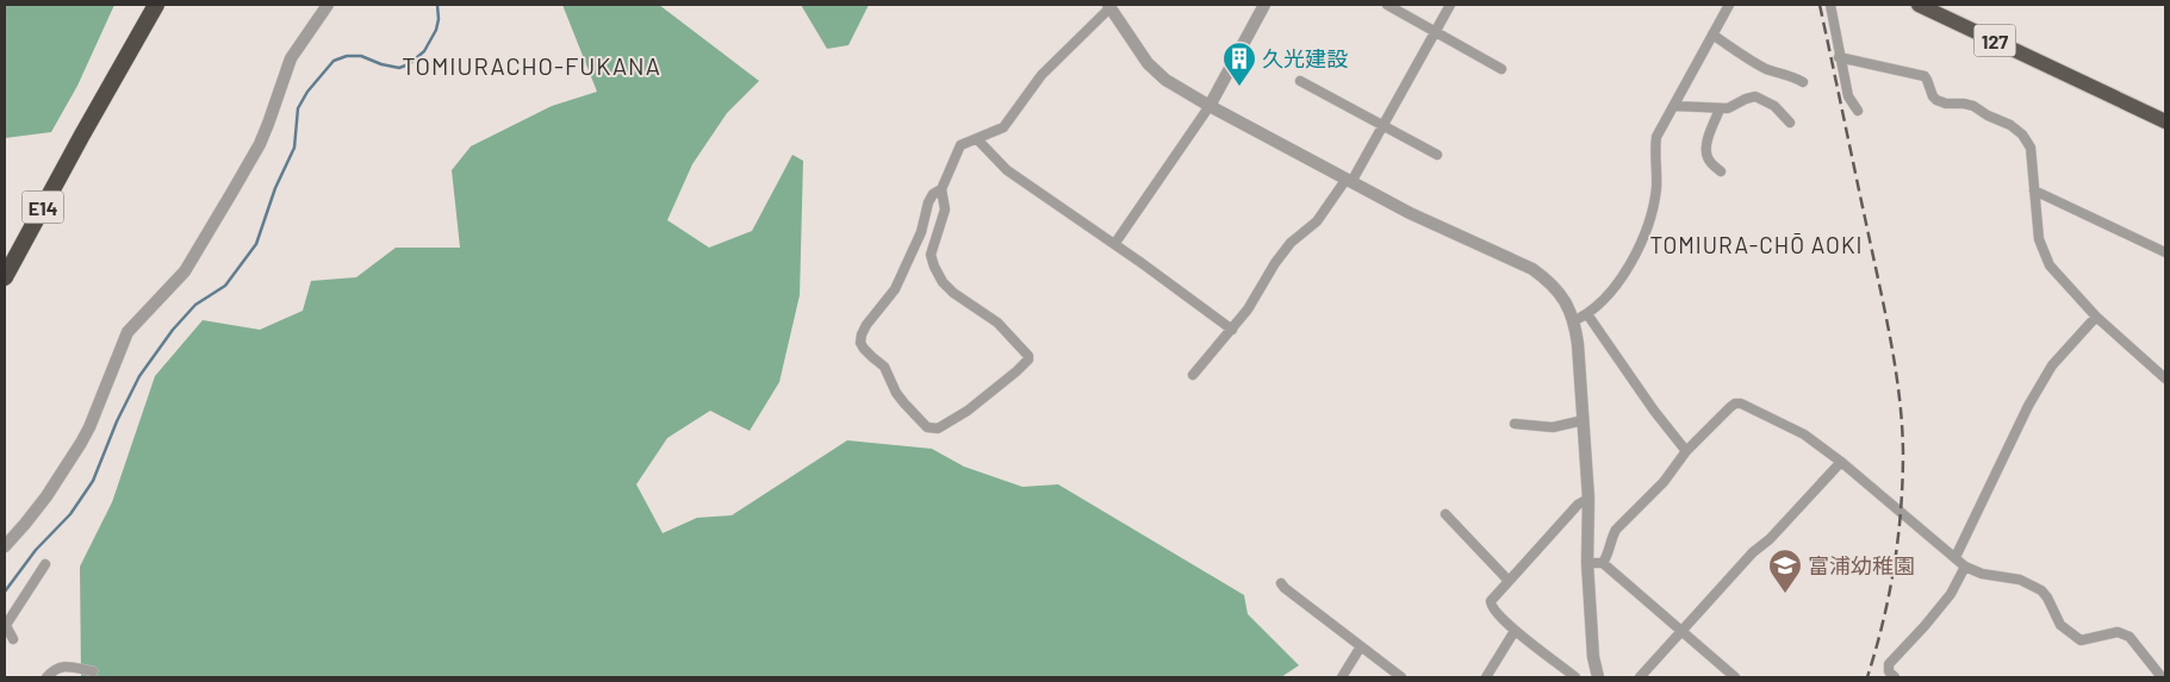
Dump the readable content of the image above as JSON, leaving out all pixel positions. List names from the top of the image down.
{
  "streets": {
    "highway": ["127", "E14"]
  },
  "districts": ["TOMIURACHO-FUKANA", "TOMIURA-CHŌ AOKI"],
  "places": {
    "building": ["久光建設"],
    "school or university": ["富浦幼稚園"]
  }
}
